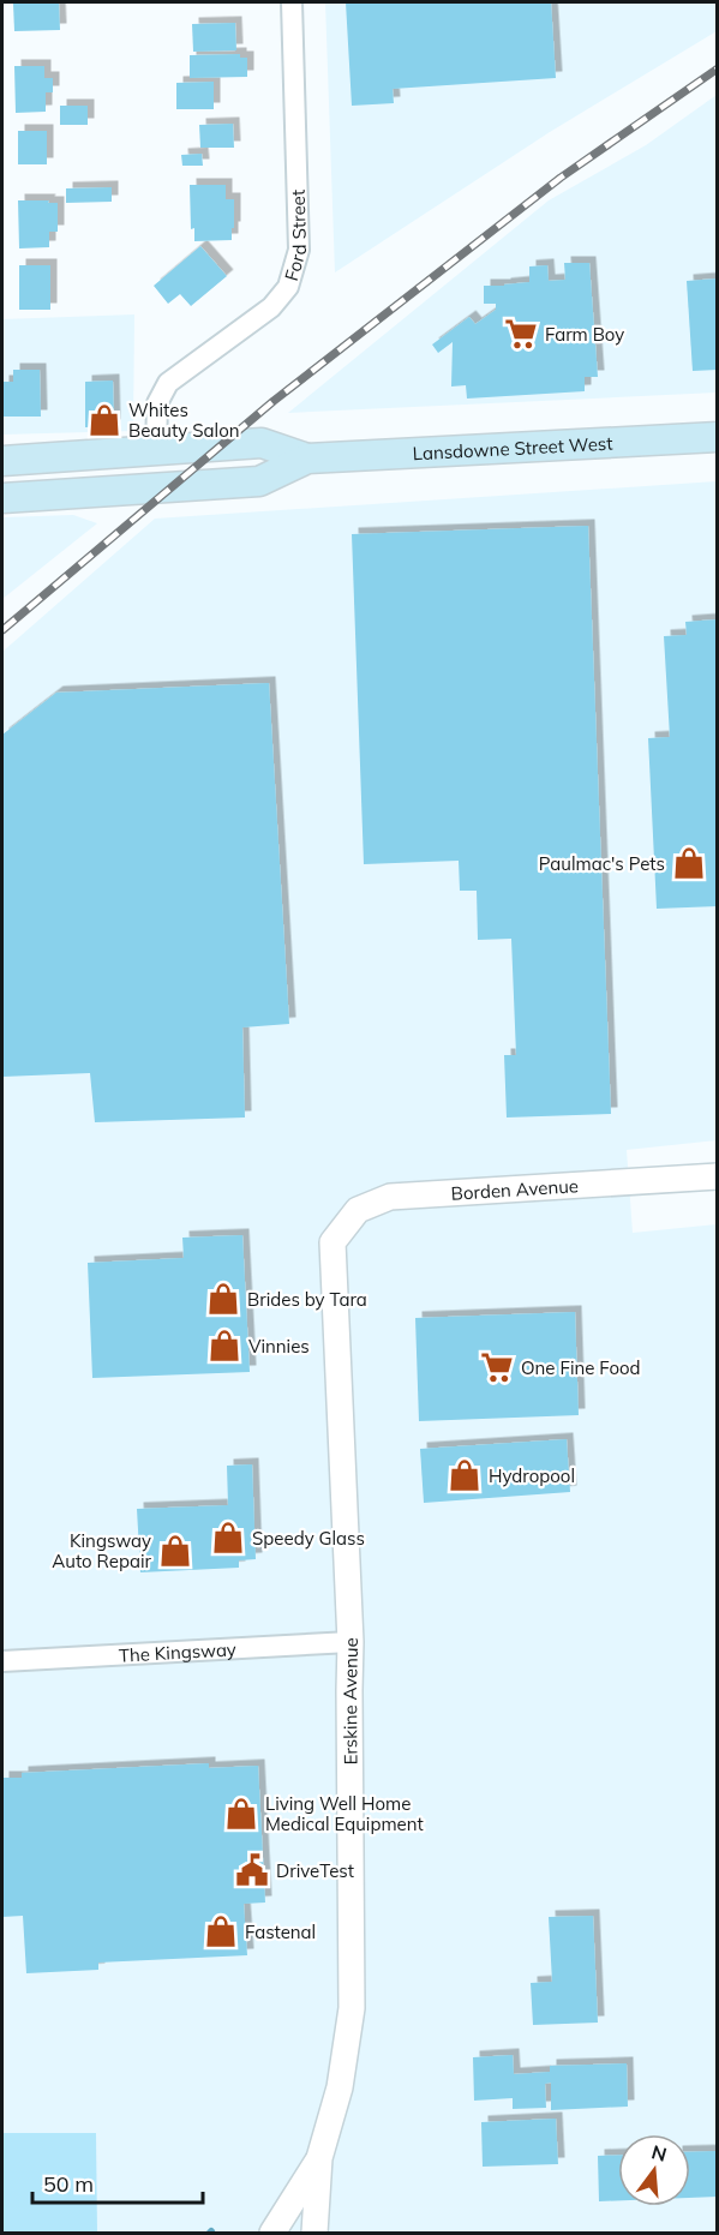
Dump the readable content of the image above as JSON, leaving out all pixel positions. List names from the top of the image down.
{
  "streets": {
    "main road": ["Lansdowne Street West"],
    "street": [
      "Ford Street",
      "Borden Avenue",
      "The Kingsway",
      "Erskine Avenue"
    ]
  },
  "crossings": [
    ["Ford Street", "Lansdowne Street West"],
    ["Borden Avenue", "Erskine Avenue"],
    ["The Kingsway", "Erskine Avenue"]
  ],
  "places": {
    "supermarket": ["Farm Boy", "One Fine Food"],
    "shop": [
      "Whites Beauty Salon",
      "Paulmac's Pets",
      "Brides by Tara",
      "Vinnies",
      "Hydropool",
      "Speedy Glass",
      "Kingsway Auto Repair",
      "Living Well Home Medical Equipment",
      "Fastenal"
    ],
    "public building": ["DriveTest"]
  },
  "scale_bar": "50 m",
  "north": "top"
}
